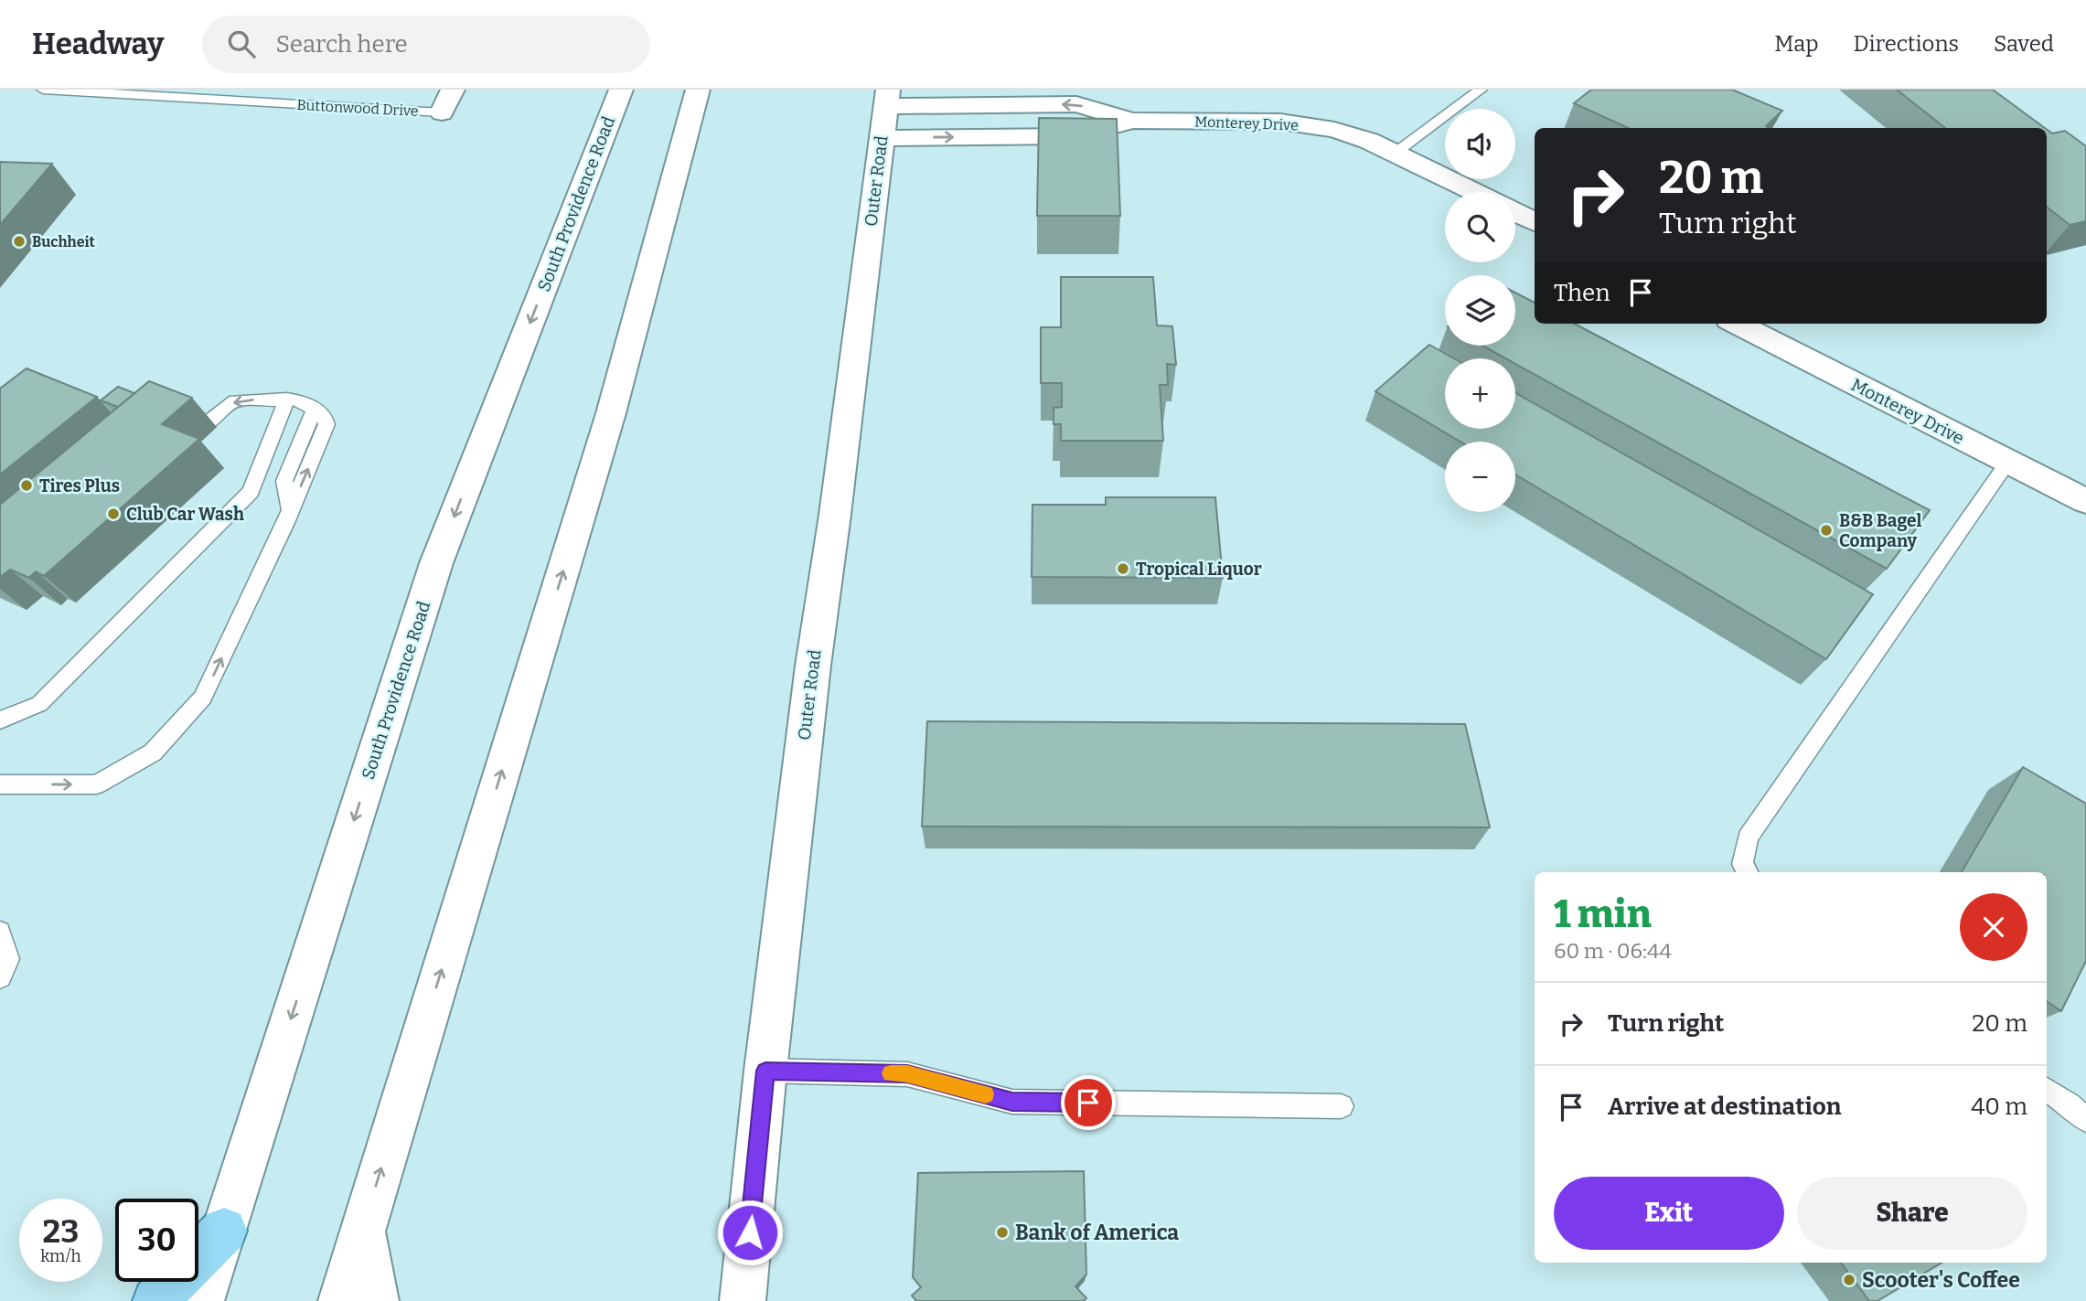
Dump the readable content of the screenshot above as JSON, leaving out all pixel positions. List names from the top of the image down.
{
  "streets": {
    "main road": ["Monterey Drive", "Outer Road", "South Providence Road"],
    "lane": ["Buttonwood Drive"]
  },
  "crossings": [
    ["Monterey Drive", "Outer Road"]
  ],
  "places": [
    "Buchheit",
    "Tires Plus",
    "Club Car Wash",
    "B&B Bagel Company",
    "Tropical Liquor",
    "Bank of America",
    "Scooter's Coffee"
  ],
  "page": {
    "header": "Headway",
    "search": "Search here",
    "nav": ["Map", "Directions", "Saved"],
    "map_buttons": ["+", "−"],
    "turn": ["20 m", "Turn right"],
    "then": "Then",
    "heading": ["1 min", "60 m · 06:44"],
    "list": [
      {
        "name": "Turn right",
        "value": "20 m"
      },
      {
        "name": "Arrive at destination",
        "value": "40 m"
      }
    ],
    "buttons": ["Exit", "Share"],
    "speed": "23 km/h",
    "limit": "30"
  }
}
